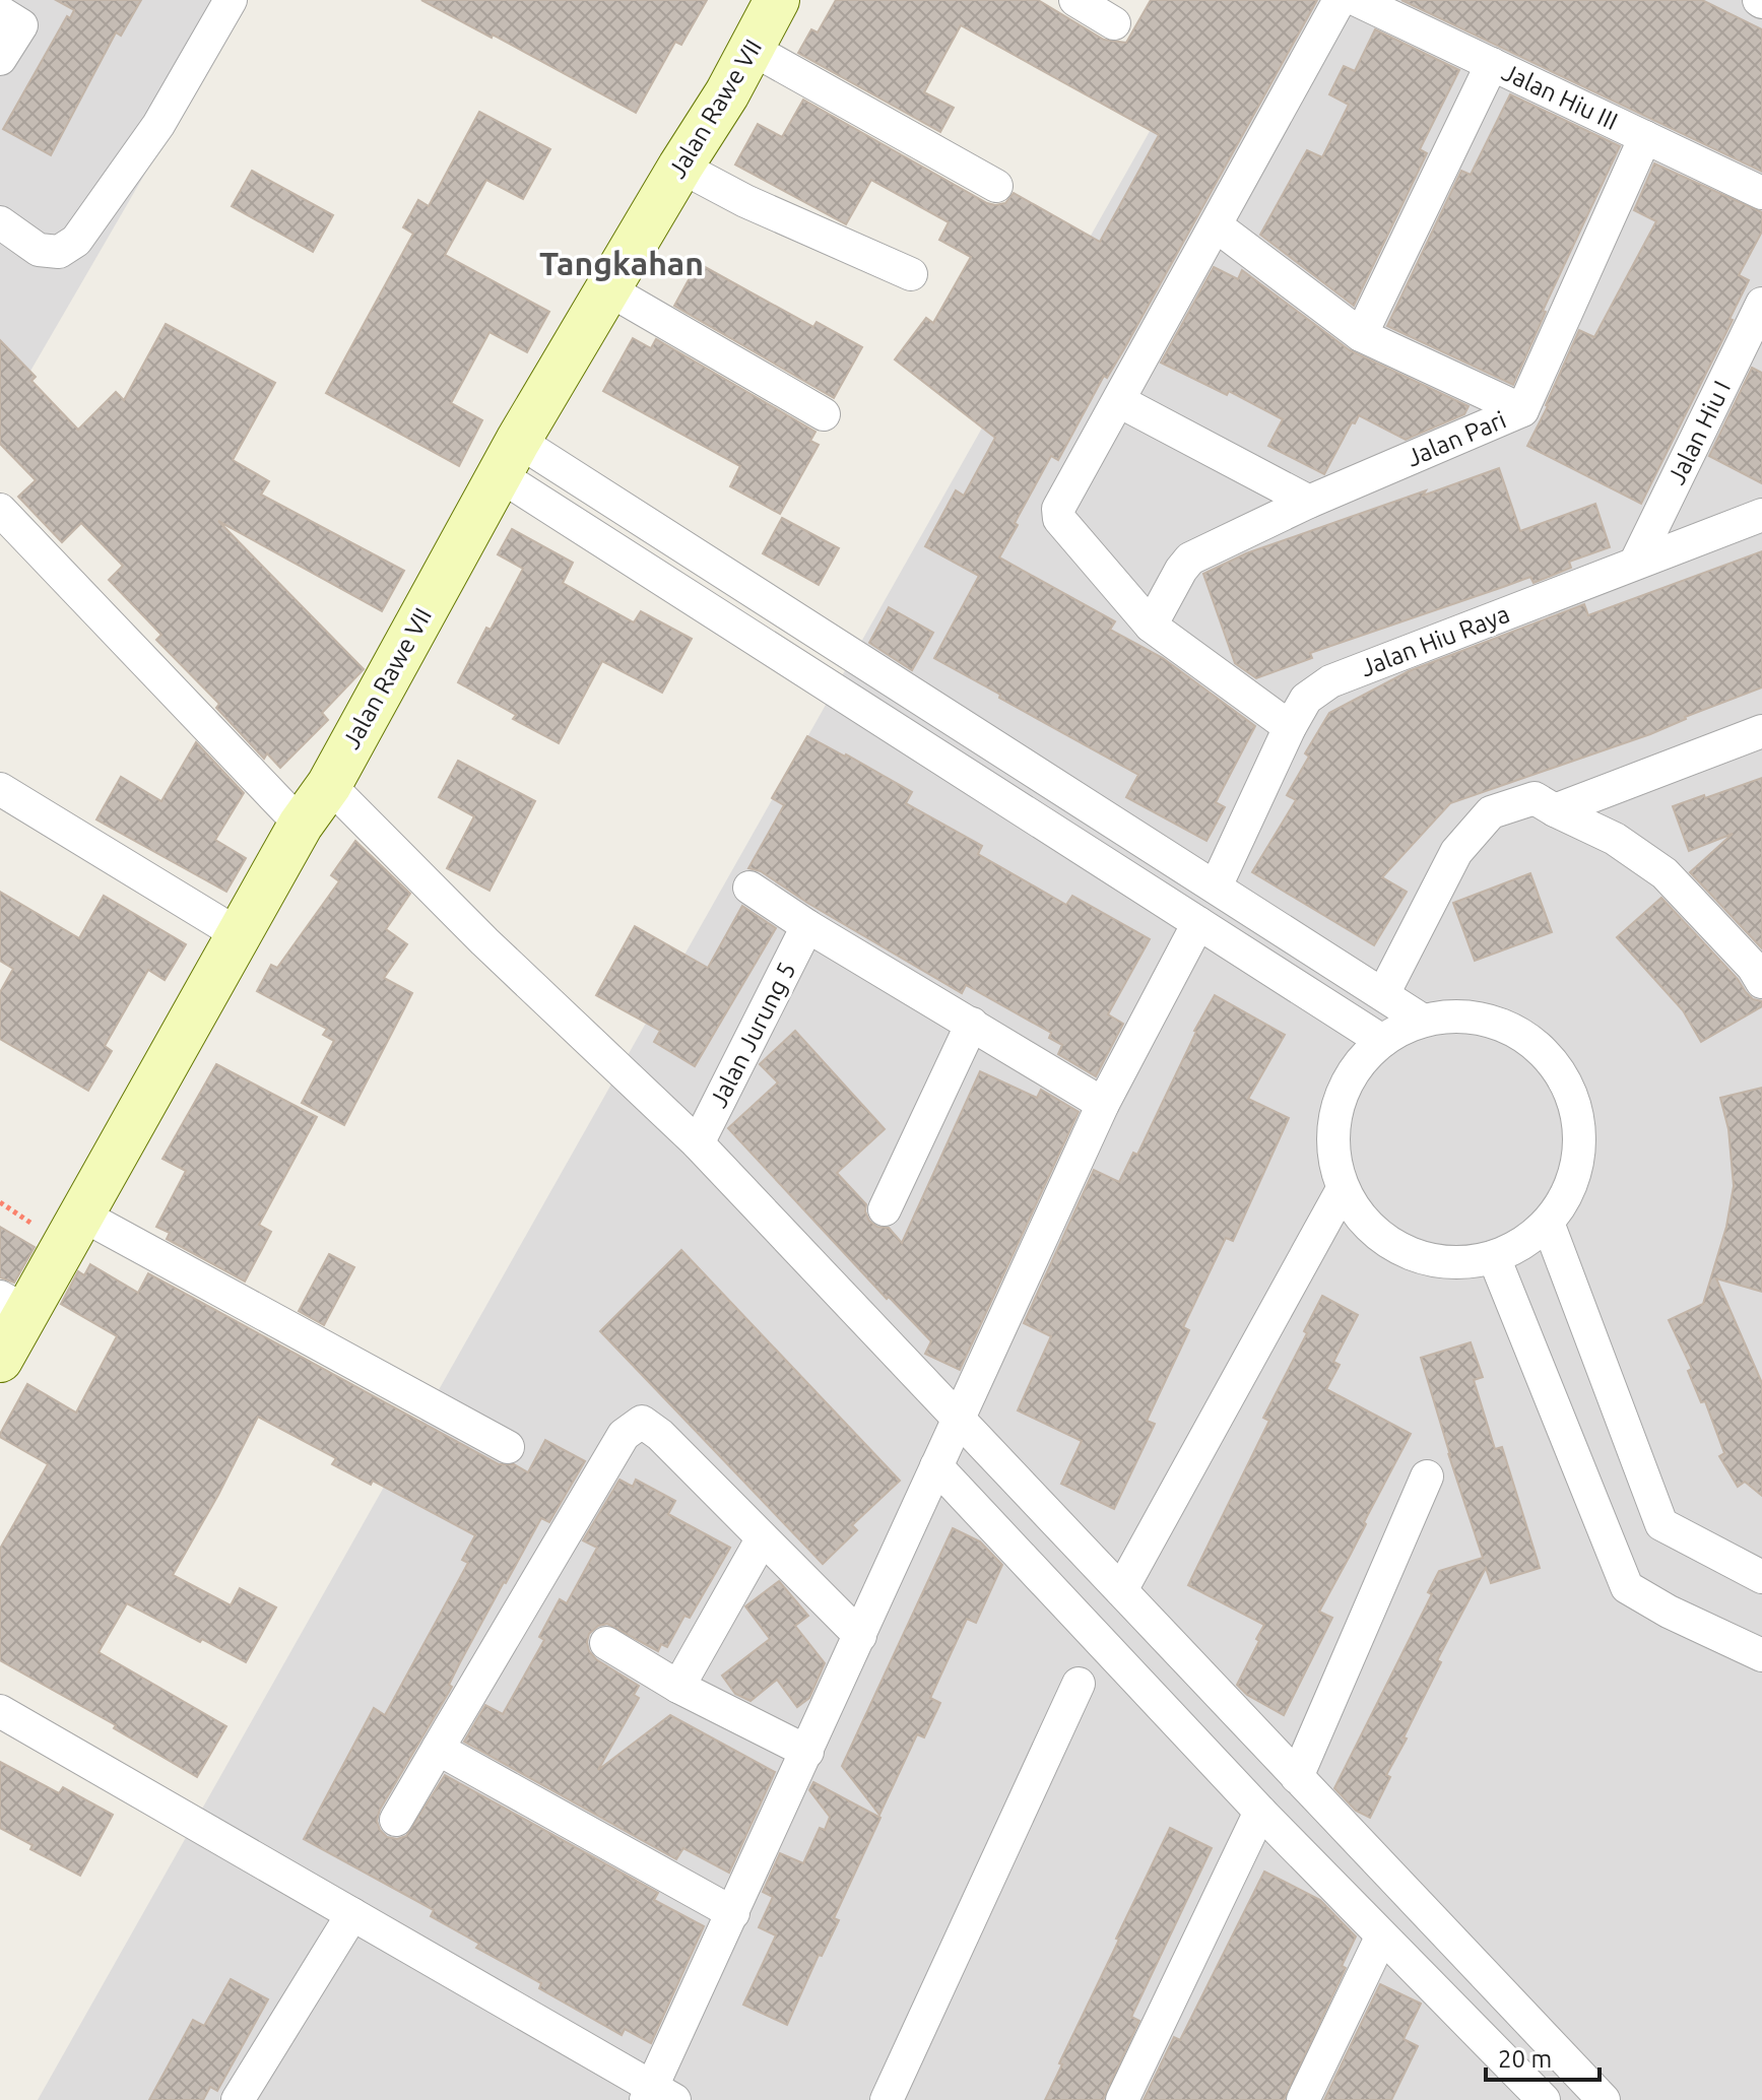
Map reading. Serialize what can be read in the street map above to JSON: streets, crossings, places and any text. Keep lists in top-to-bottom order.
{
  "streets": {
    "main road": ["Jalan Rawe VII"],
    "street": [
      "Jalan Hiu III",
      "Jalan Hiu I",
      "Jalan Pari",
      "Jalan Hiu Raya",
      "Jalan Jurung 5"
    ]
  },
  "crossings": [
    ["Jalan Hiu III", "Jalan Pari"],
    ["Jalan Hiu I", "Jalan Hiu Raya"]
  ],
  "districts": ["Tangkahan"],
  "scale_bar": "20 m"
}
